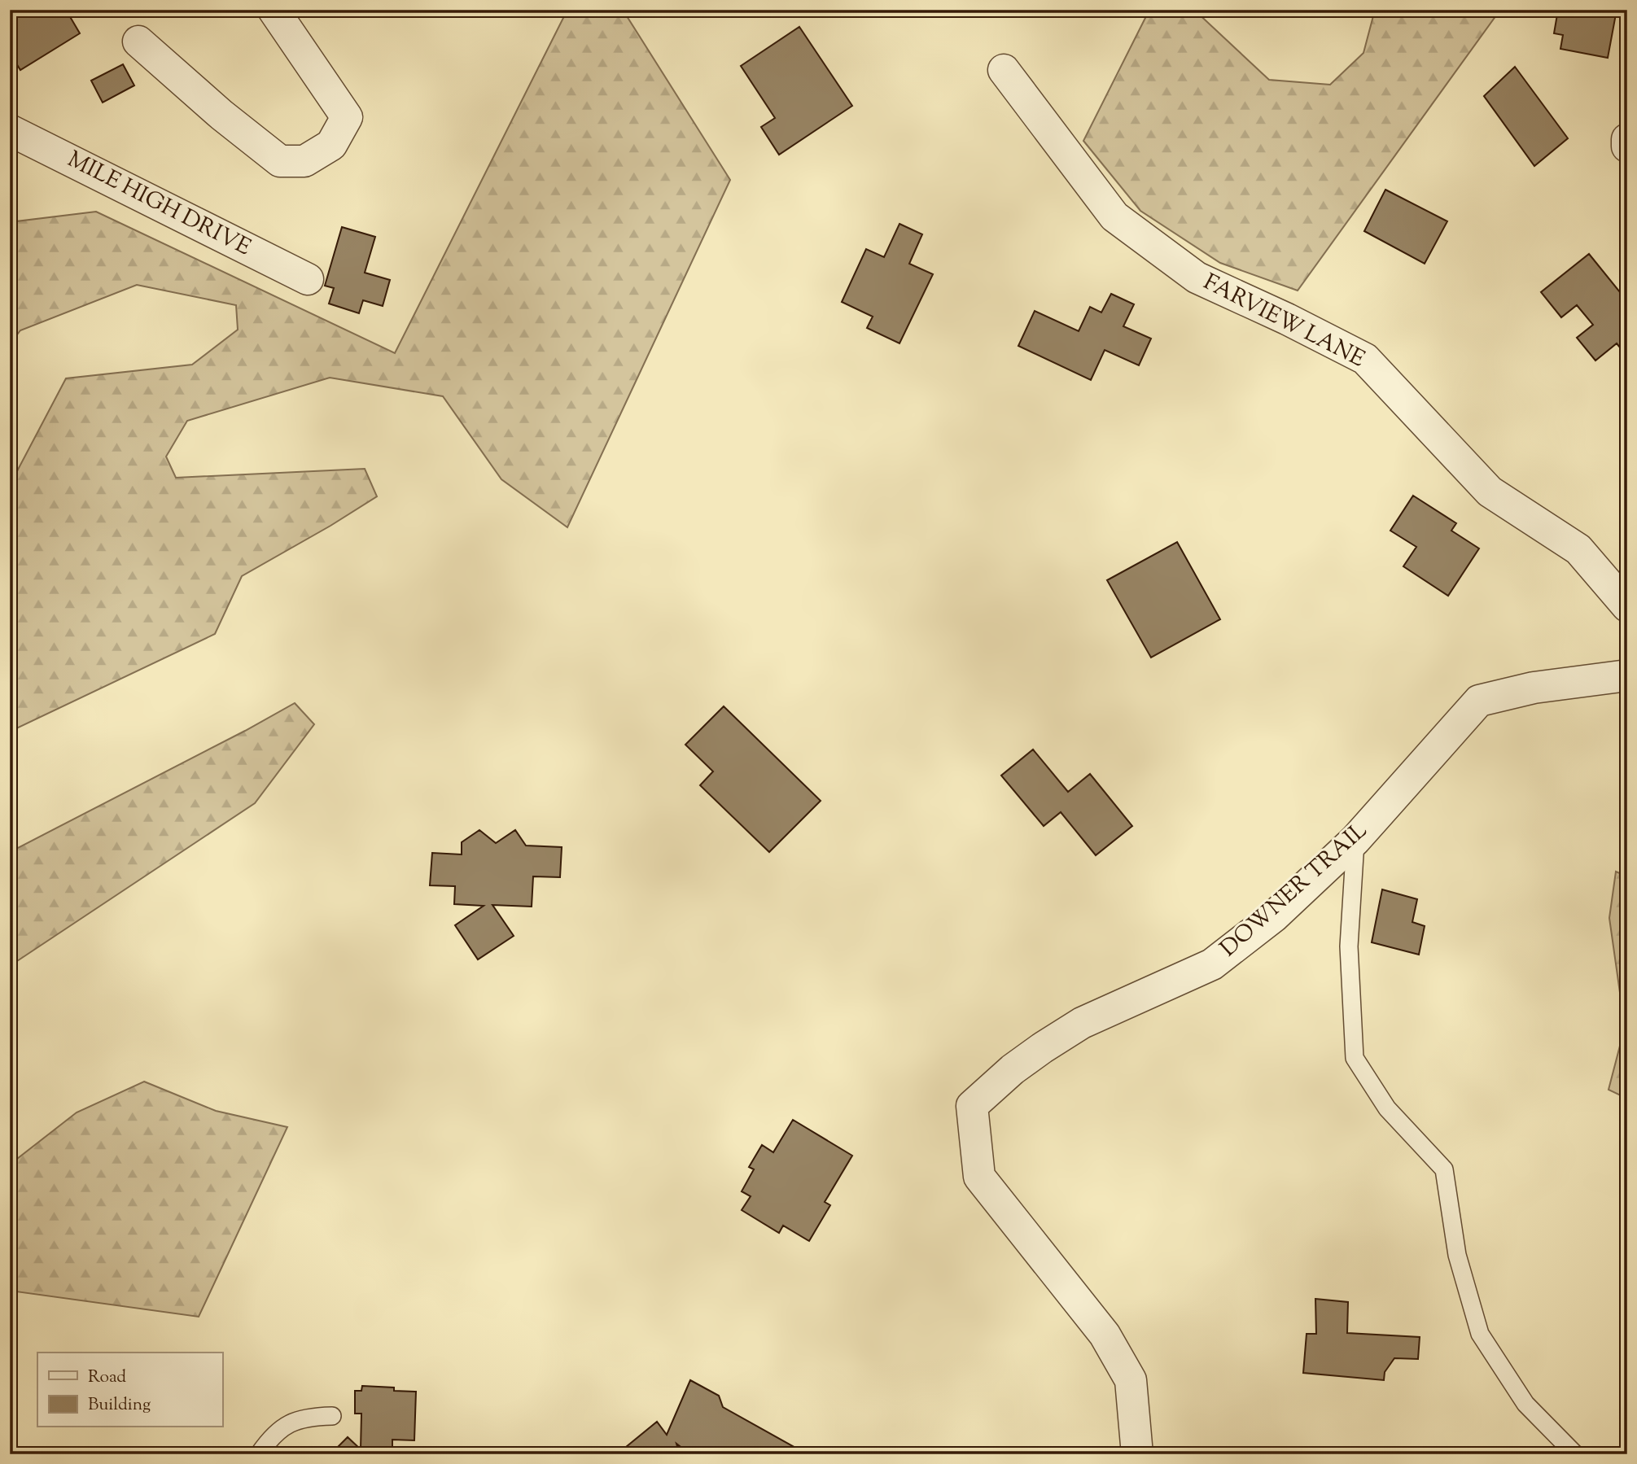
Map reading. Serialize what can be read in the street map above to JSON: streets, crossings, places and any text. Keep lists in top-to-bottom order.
{
  "streets": {
    "street": ["MILE HIGH DRIVE", "FARVIEW LANE", "DOWNER TRAIL"]
  },
  "legend": ["Road", "Building"]
}
